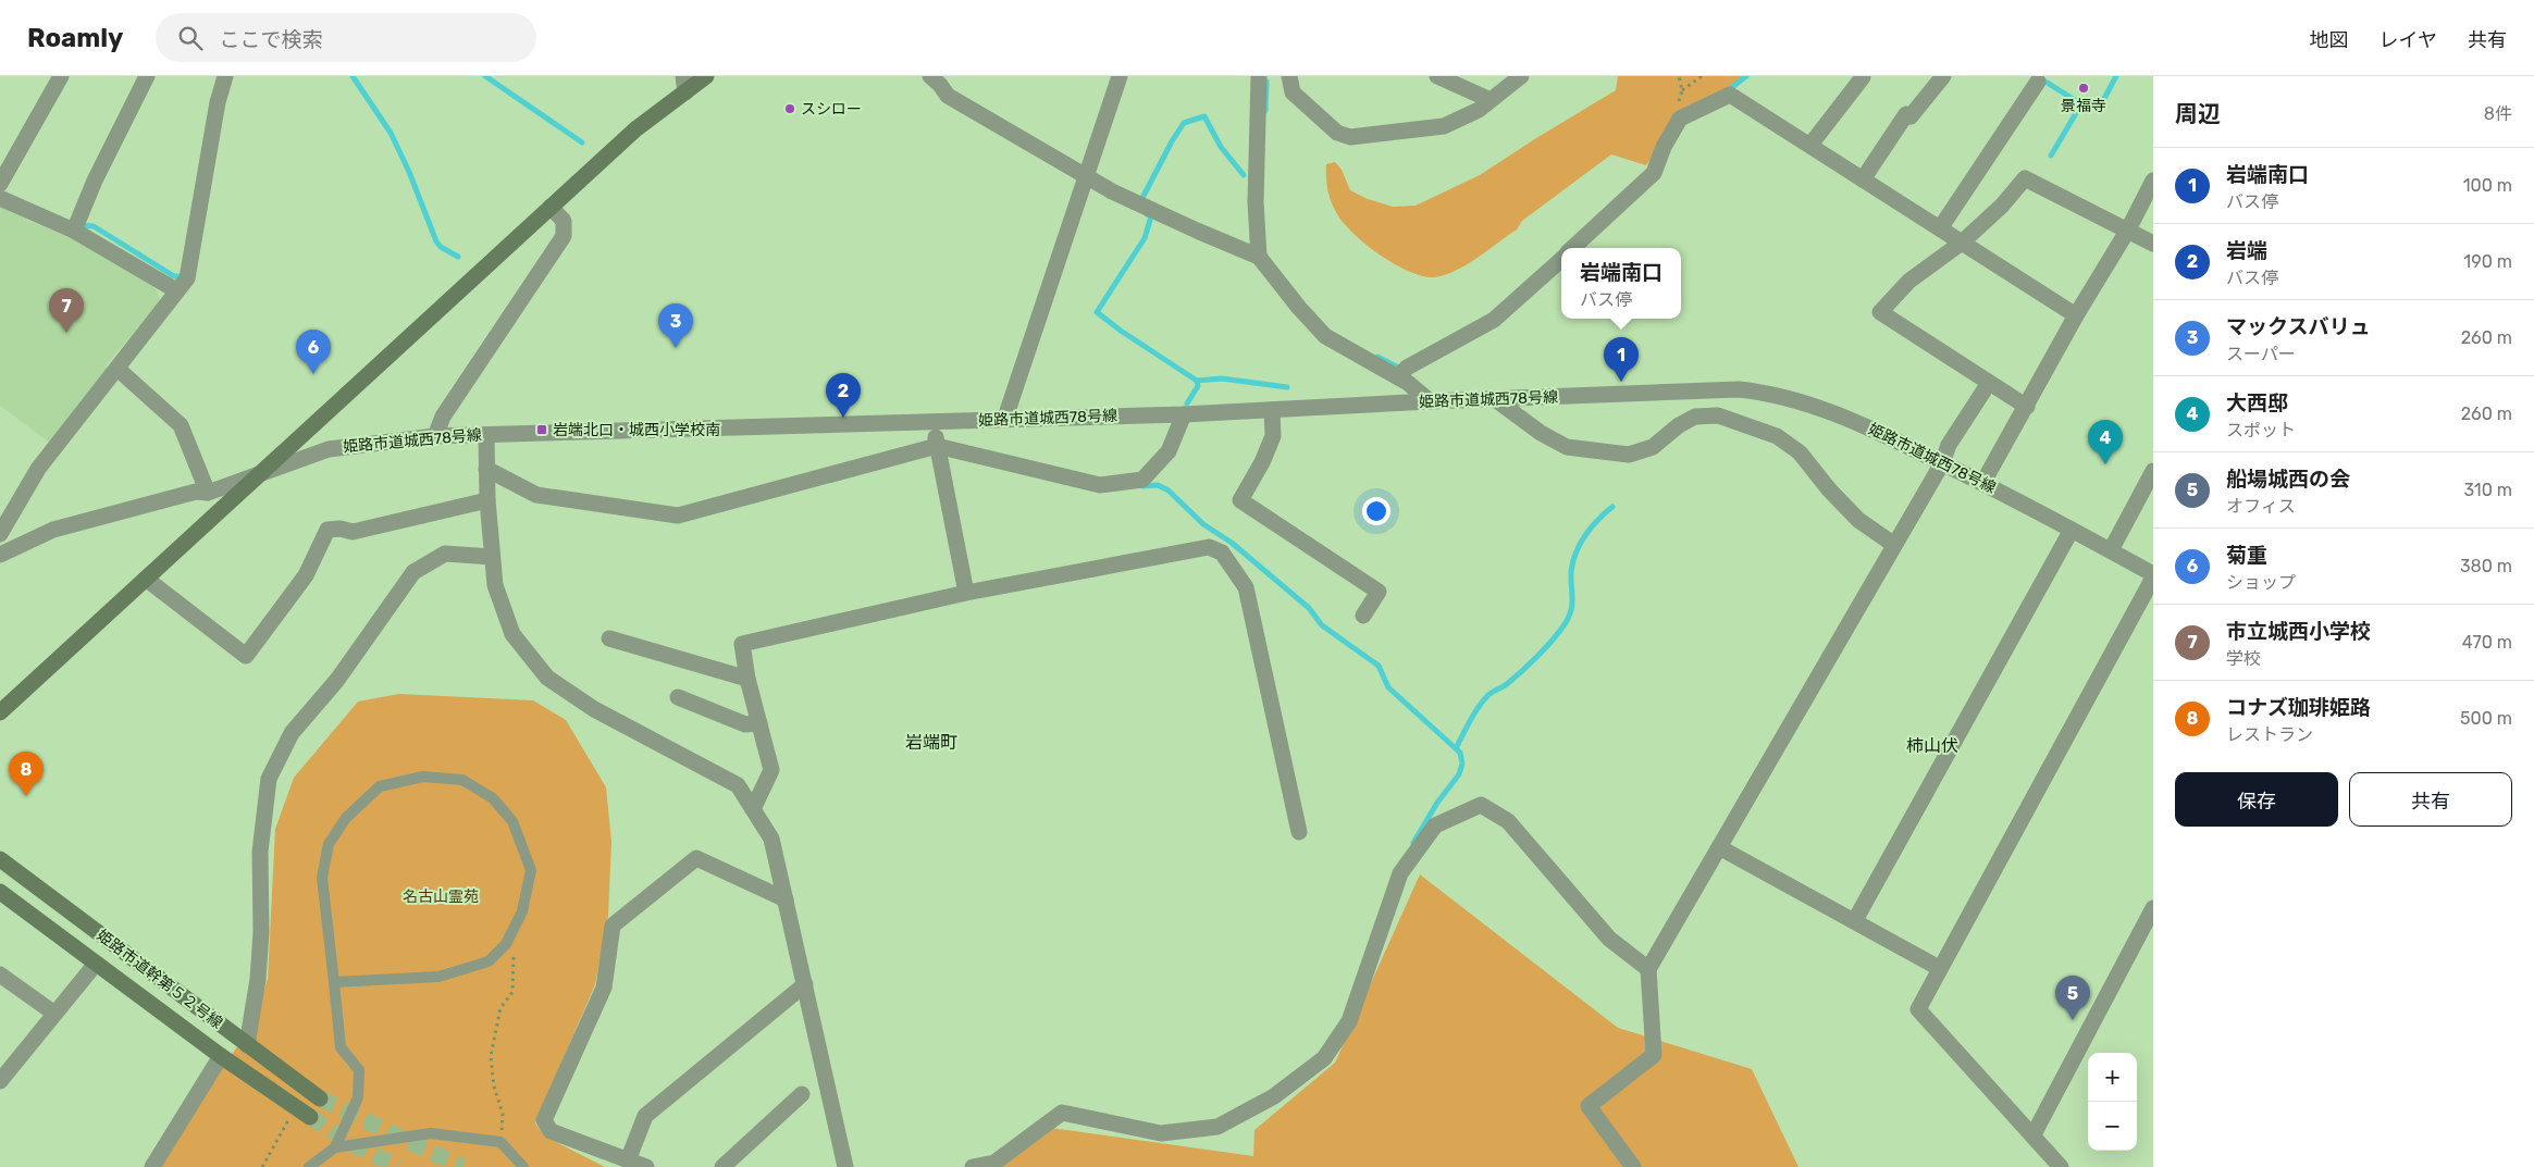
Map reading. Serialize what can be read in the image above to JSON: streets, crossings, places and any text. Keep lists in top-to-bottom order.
{
  "streets": {
    "street": ["姫路市道城西78号線", "姫路市道幹第５２号線"]
  },
  "districts": ["岩端町", "柿山伏"],
  "parks": ["名古山霊苑"],
  "places": {
    "other": ["景福寺", "スシロー"],
    "transit": ["岩端北口・城西小学校南"]
  },
  "page": {
    "header": "Roamly",
    "search": "ここで検索",
    "nav": ["地図", "レイヤ", "共有"],
    "heading": ["周辺", "8件"],
    "list": [
      {
        "mark": "1",
        "name": "岩端南口",
        "note": "バス停",
        "value": "100 m"
      },
      {
        "mark": "2",
        "name": "岩端",
        "note": "バス停",
        "value": "190 m"
      },
      {
        "mark": "3",
        "name": "マックスバリュ",
        "note": "スーパー",
        "value": "260 m"
      },
      {
        "mark": "4",
        "name": "大西邸",
        "note": "スポット",
        "value": "260 m"
      },
      {
        "mark": "5",
        "name": "船場城西の会",
        "note": "オフィス",
        "value": "310 m"
      },
      {
        "mark": "6",
        "name": "菊重",
        "note": "ショップ",
        "value": "380 m"
      },
      {
        "mark": "7",
        "name": "市立城西小学校",
        "note": "学校",
        "value": "470 m"
      },
      {
        "mark": "8",
        "name": "コナズ珈琲姫路",
        "note": "レストラン",
        "value": "500 m"
      }
    ],
    "popup": ["岩端南口", "バス停"],
    "pins": [
      "7",
      "3",
      "6",
      "1",
      "2",
      "4",
      "8",
      "5"
    ],
    "buttons": ["保存", "共有"],
    "map_buttons": ["+", "−"]
  }
}
